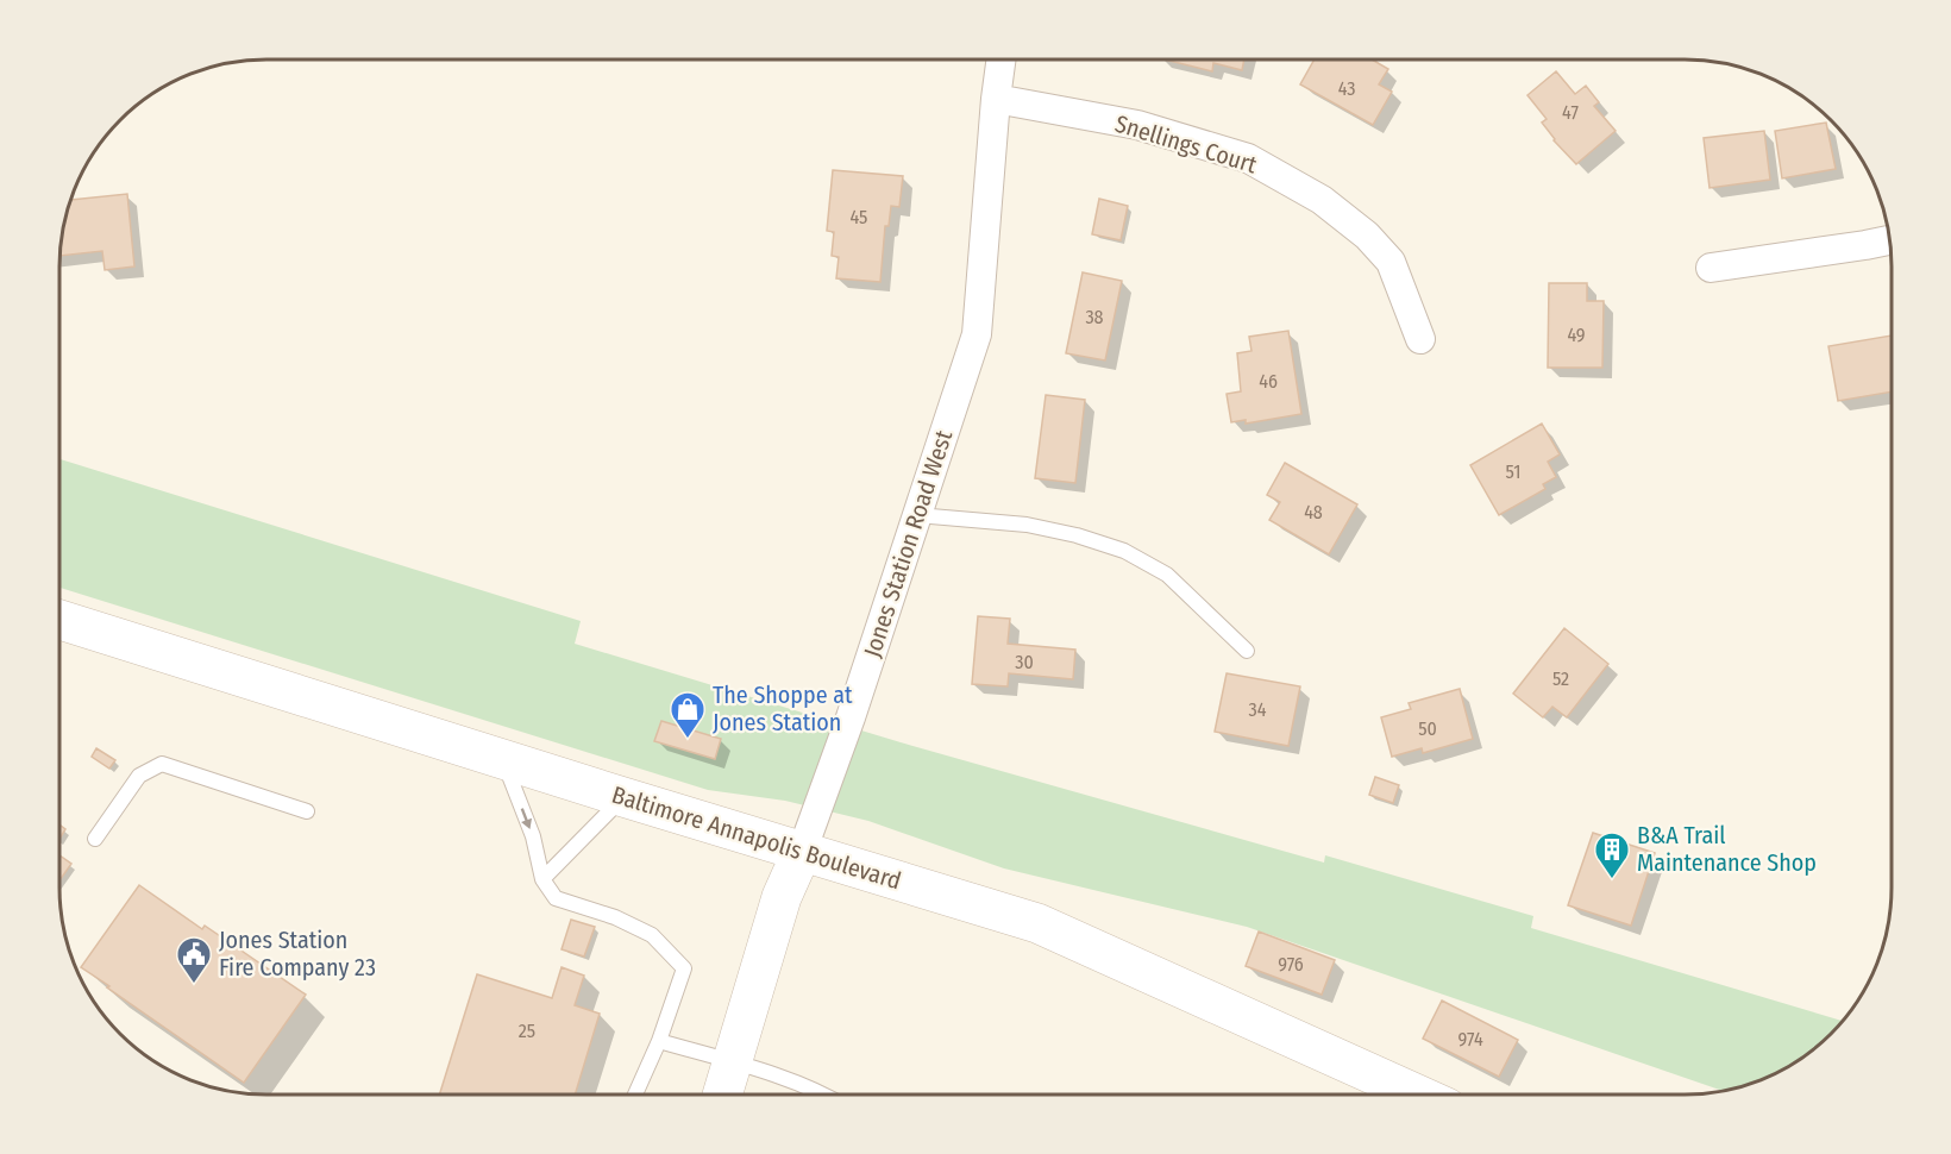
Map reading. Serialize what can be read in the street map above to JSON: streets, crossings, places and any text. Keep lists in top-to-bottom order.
{
  "streets": {
    "street": ["Snellings Court", "Jones Station Road West", "Baltimore Annapolis Boulevard"]
  },
  "crossings": [
    ["Snellings Court", "Jones Station Road West"],
    ["Jones Station Road West", "Baltimore Annapolis Boulevard"]
  ],
  "places": {
    "shop": ["The Shoppe at Jones Station"],
    "building": ["B&A Trail Maintenance Shop"],
    "public building": ["Jones Station Fire Company 23"]
  },
  "house_numbers": [
    "43",
    "47",
    "45",
    "38",
    "49",
    "46",
    "51",
    "48",
    "30",
    "52",
    "34",
    "50",
    "976",
    "25",
    "974"
  ]
}
